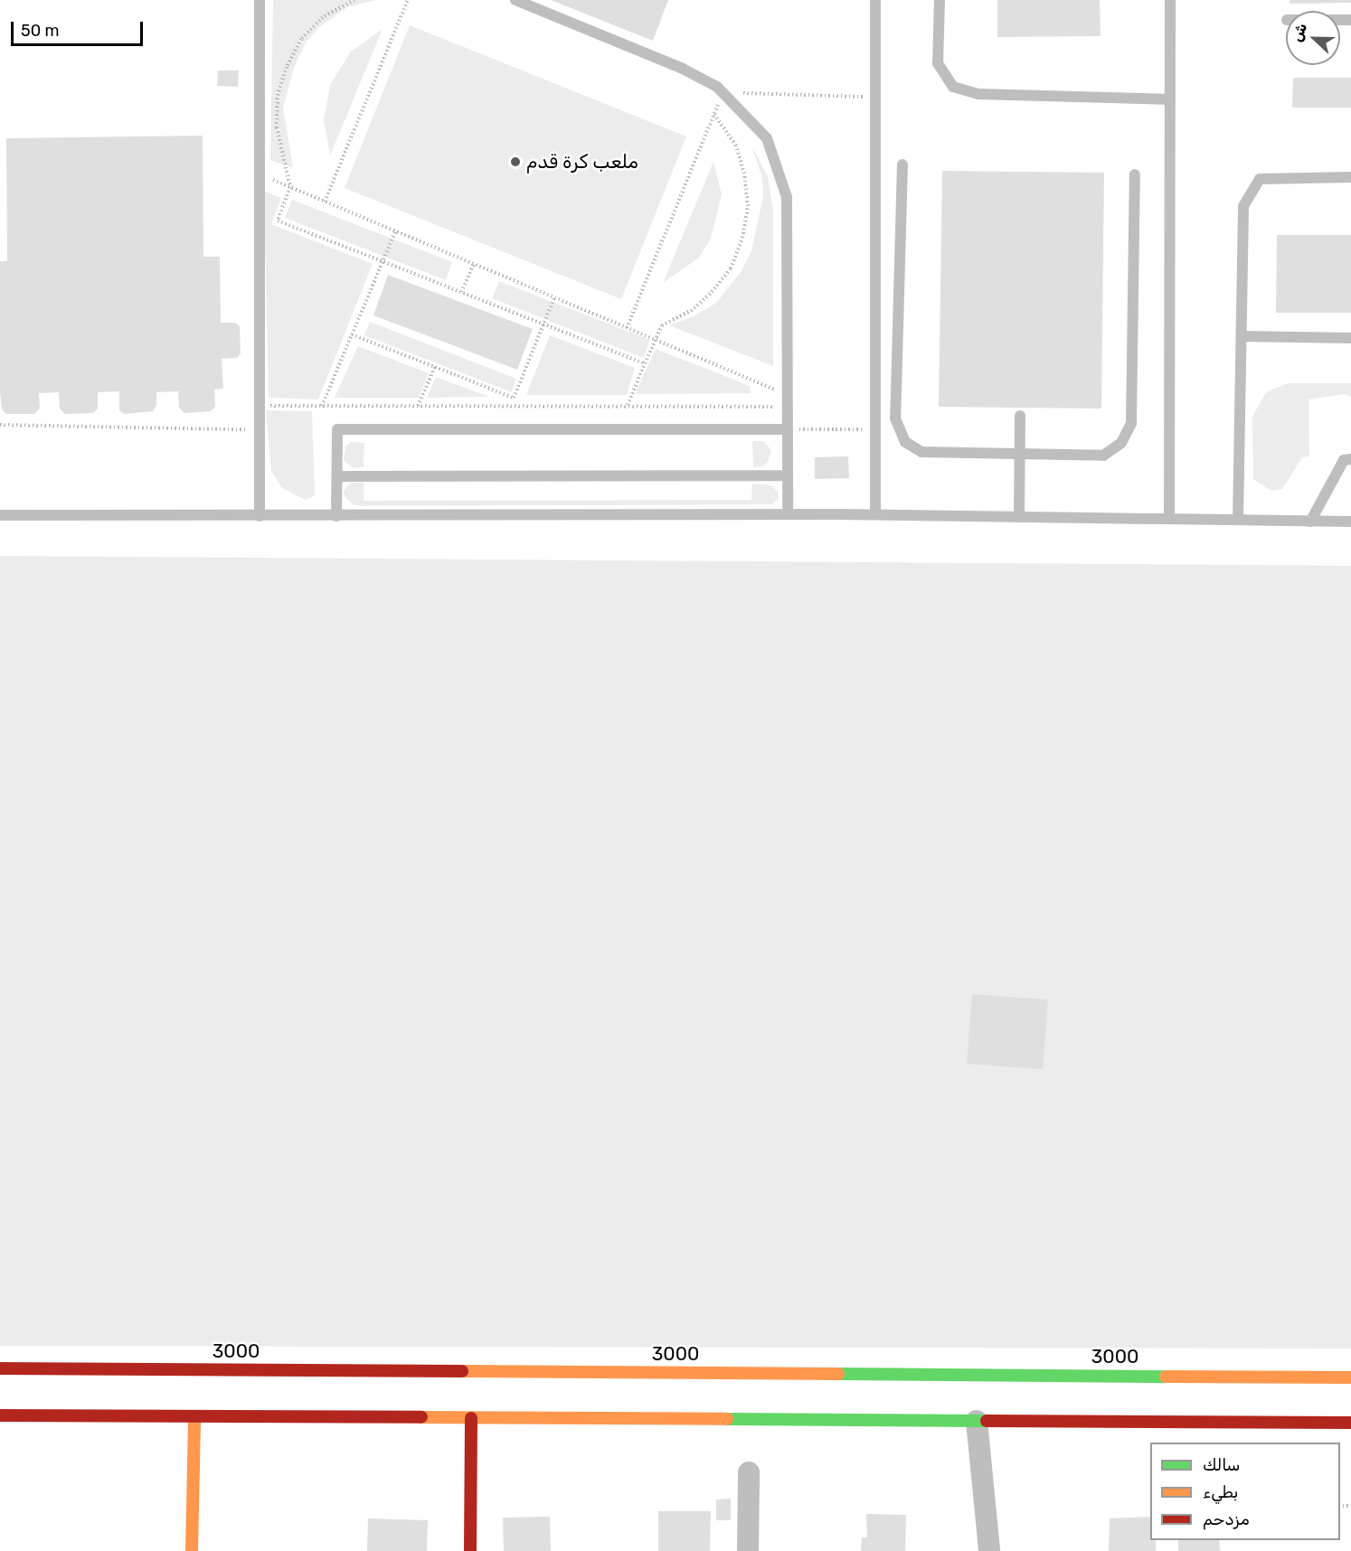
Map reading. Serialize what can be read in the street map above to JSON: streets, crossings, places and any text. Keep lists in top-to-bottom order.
{
  "streets": {
    "street": ["3000"]
  },
  "places": ["ملعب كرة قدم"],
  "legend": ["سالك", "بطيء", "مزدحم"],
  "scale_bar": "50 m",
  "north": "left"
}
